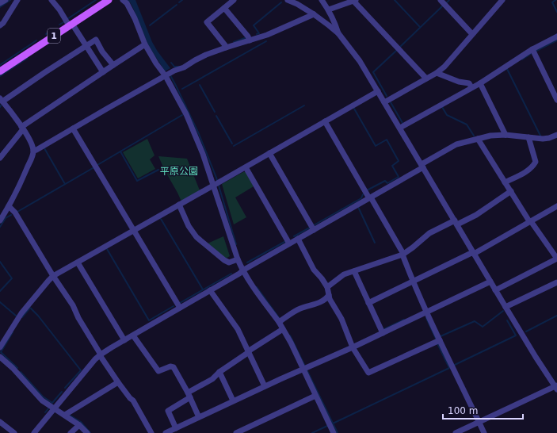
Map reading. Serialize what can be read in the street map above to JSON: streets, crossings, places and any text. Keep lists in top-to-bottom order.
{
  "streets": {
    "main road": ["1"]
  },
  "parks": ["平原公園"],
  "scale_bar": "100 m"
}
